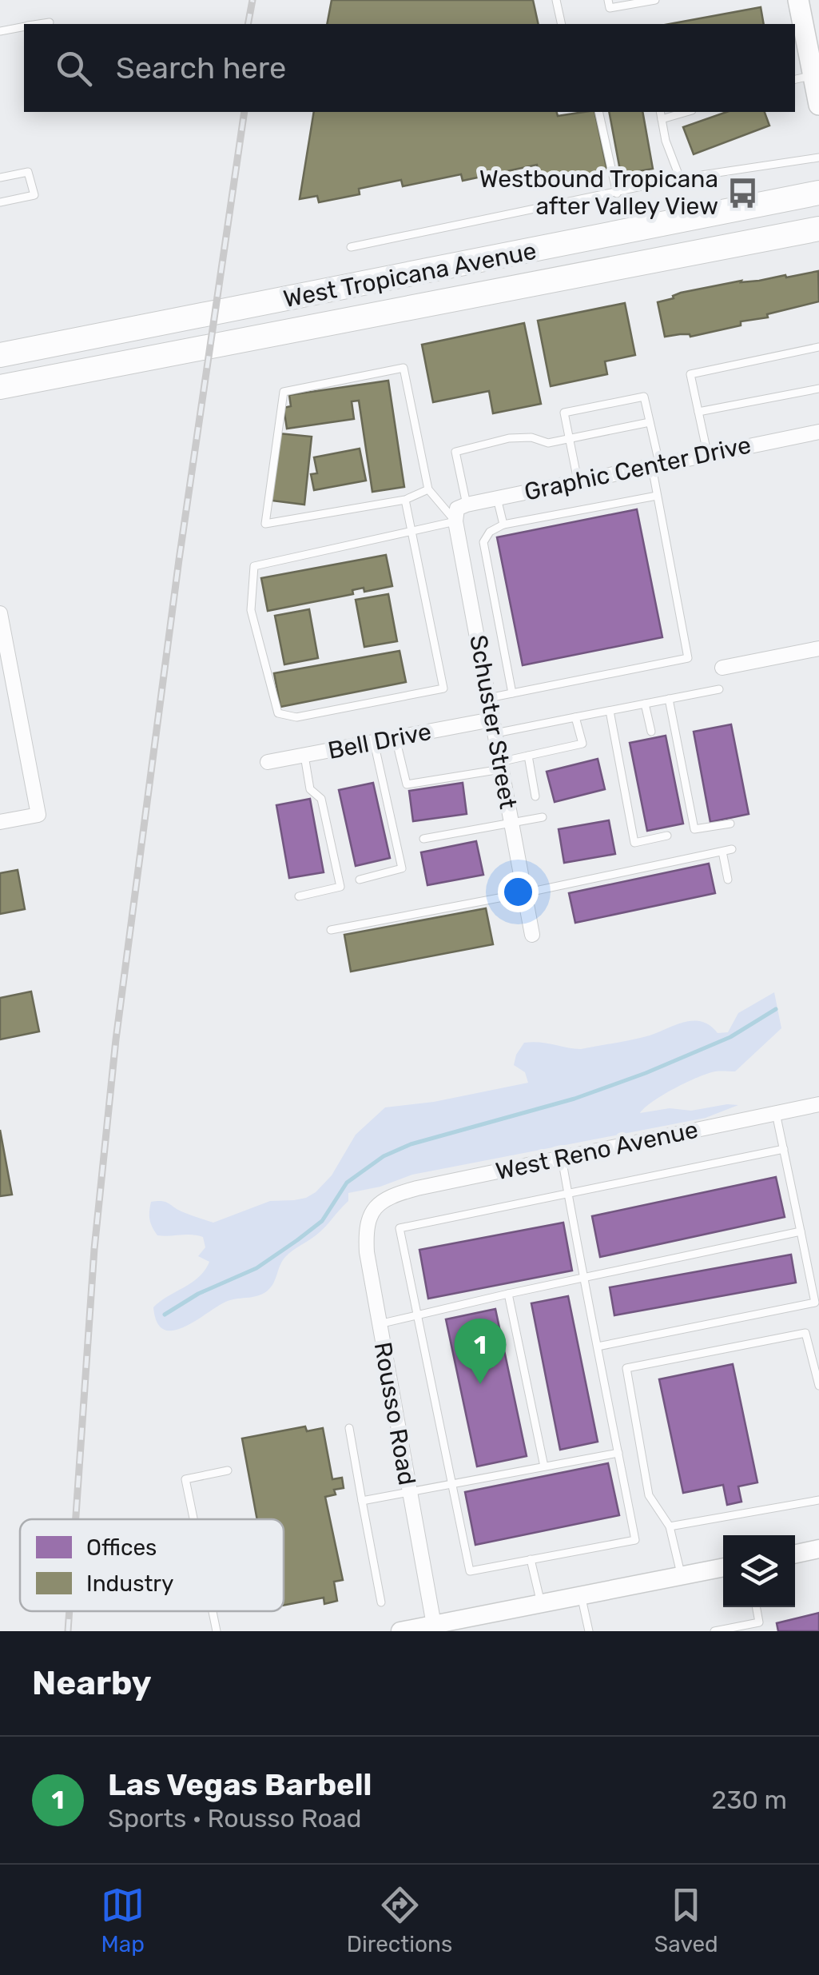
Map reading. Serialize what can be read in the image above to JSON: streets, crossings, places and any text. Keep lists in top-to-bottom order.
{
  "streets": {
    "main road": ["West Tropicana Avenue"],
    "street": [
      "Graphic Center Drive",
      "Schuster Street",
      "Bell Drive",
      "West Reno Avenue",
      "Rousso Road"
    ]
  },
  "crossings": [
    ["Graphic Center Drive", "Schuster Street"],
    ["Schuster Street", "Bell Drive"],
    ["West Reno Avenue", "Rousso Road"]
  ],
  "places": {
    "bus stop": ["Westbound Tropicana after Valley View"]
  },
  "legend": ["Offices", "Industry"],
  "page": {
    "search": "Search here",
    "pins": "1",
    "heading": "Nearby",
    "list": [
      {
        "mark": "1",
        "name": "Las Vegas Barbell",
        "note": "Sports · Rousso Road",
        "value": "230 m"
      }
    ],
    "nav": ["Map", "Directions", "Saved"]
  }
}
